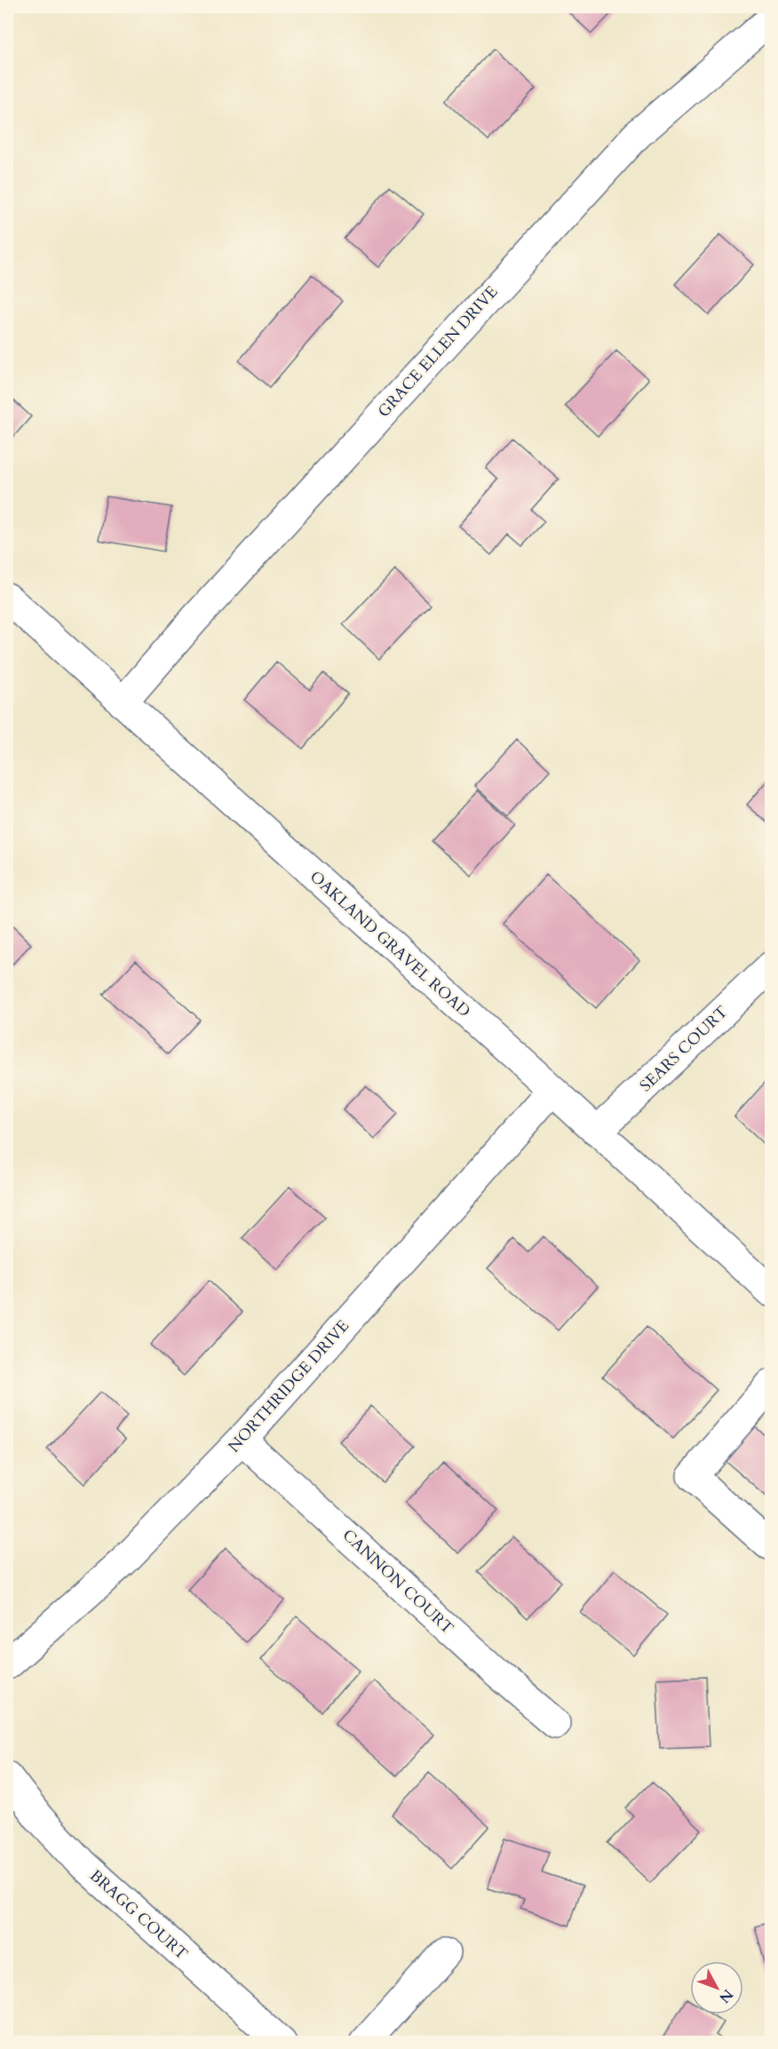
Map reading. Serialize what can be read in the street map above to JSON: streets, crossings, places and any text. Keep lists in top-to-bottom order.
{
  "streets": {
    "street": [
      "GRACE ELLEN DRIVE",
      "OAKLAND GRAVEL ROAD",
      "SEARS COURT",
      "NORTHRIDGE DRIVE",
      "CANNON COURT",
      "BRAGG COURT"
    ]
  },
  "crossings": [
    ["GRACE ELLEN DRIVE", "OAKLAND GRAVEL ROAD"],
    ["OAKLAND GRAVEL ROAD", "SEARS COURT"],
    ["OAKLAND GRAVEL ROAD", "NORTHRIDGE DRIVE"],
    ["NORTHRIDGE DRIVE", "CANNON COURT"]
  ],
  "north": "bottom right"
}
